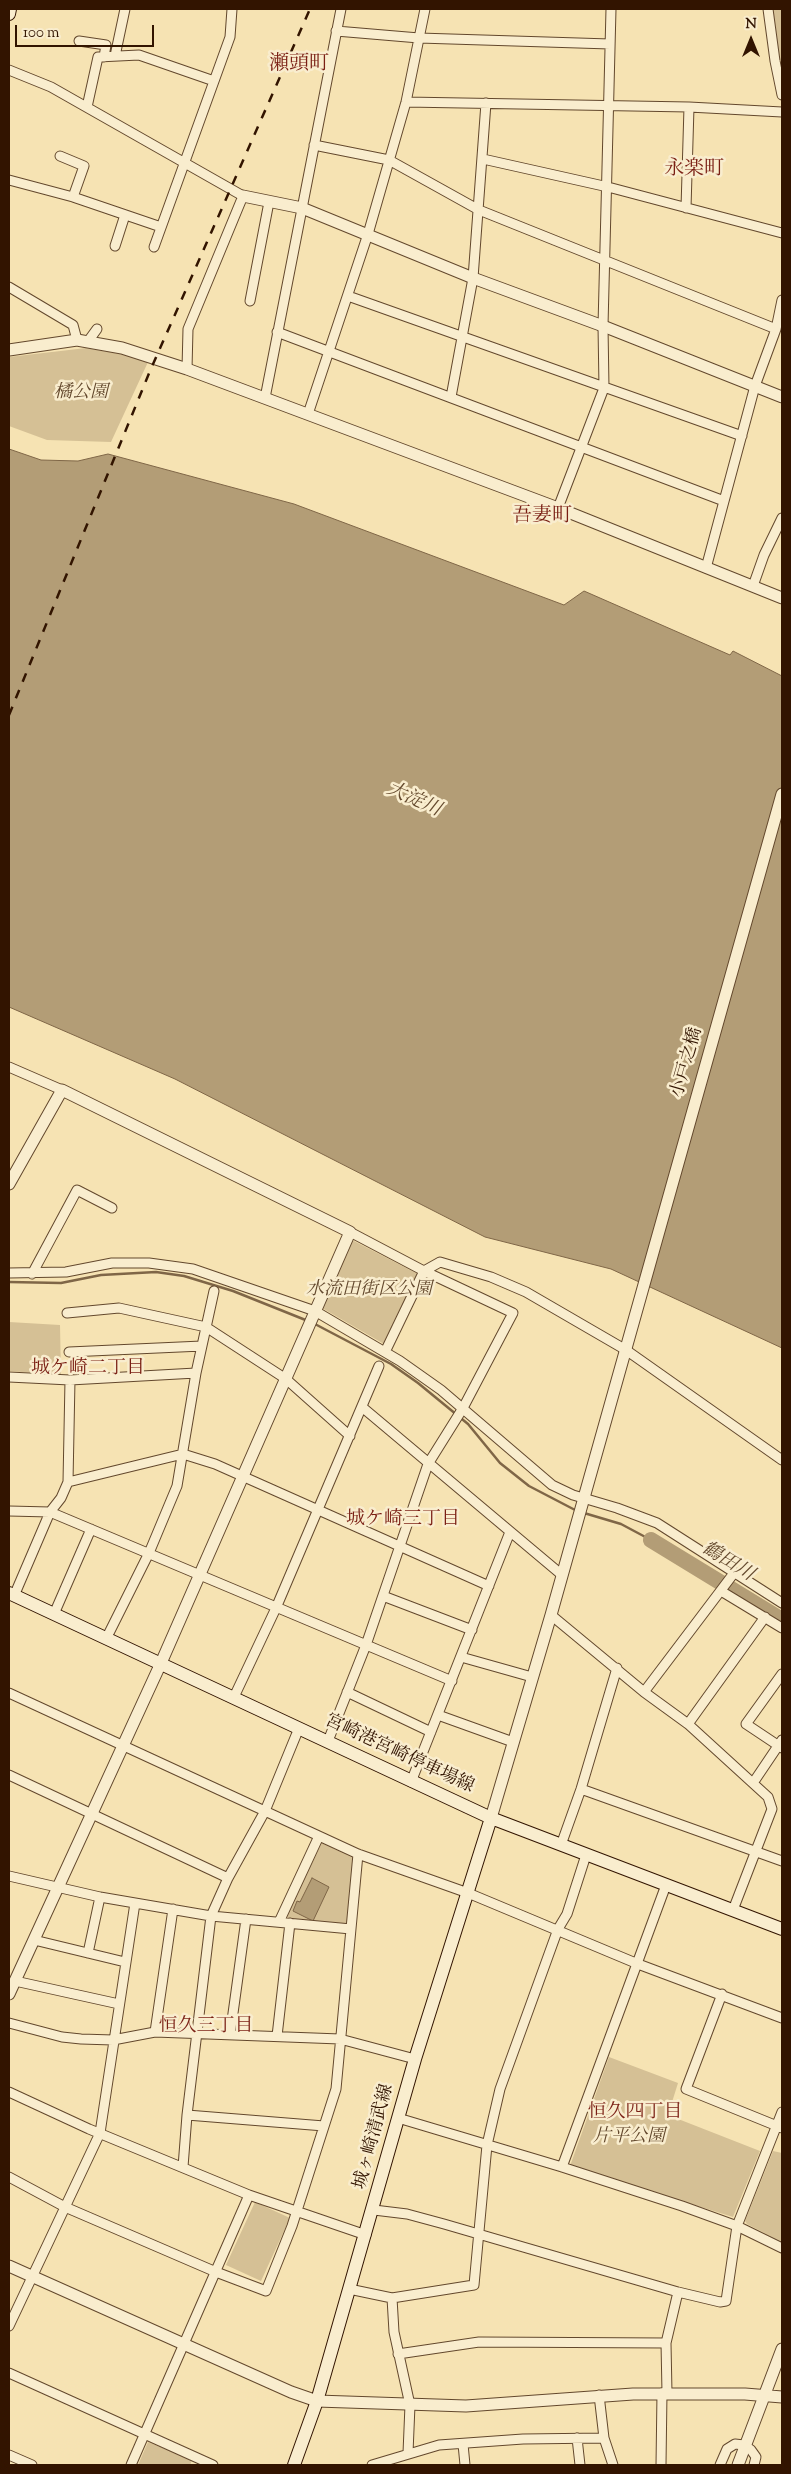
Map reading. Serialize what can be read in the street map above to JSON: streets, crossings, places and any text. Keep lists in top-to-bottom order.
{
  "streets": {
    "main road": ["宮崎港宮崎停車場線", "城ヶ崎清武線"],
    "street": ["小戸之橋"]
  },
  "crossings": [
    ["小戸之橋", "宮崎港宮崎停車場線"],
    ["小戸之橋", "城ヶ崎清武線"],
    ["宮崎港宮崎停車場線", "城ヶ崎清武線"]
  ],
  "districts": [
    "瀬頭町",
    "永楽町",
    "吾妻町",
    "城ケ崎二丁目",
    "城ケ崎三丁目",
    "恒久三丁目",
    "恒久四丁目"
  ],
  "water": ["大淀川", "鶴田川"],
  "parks": ["橘公園", "水流田街区公園", "片平公園"],
  "scale_bar": "100 m",
  "north": "top"
}
